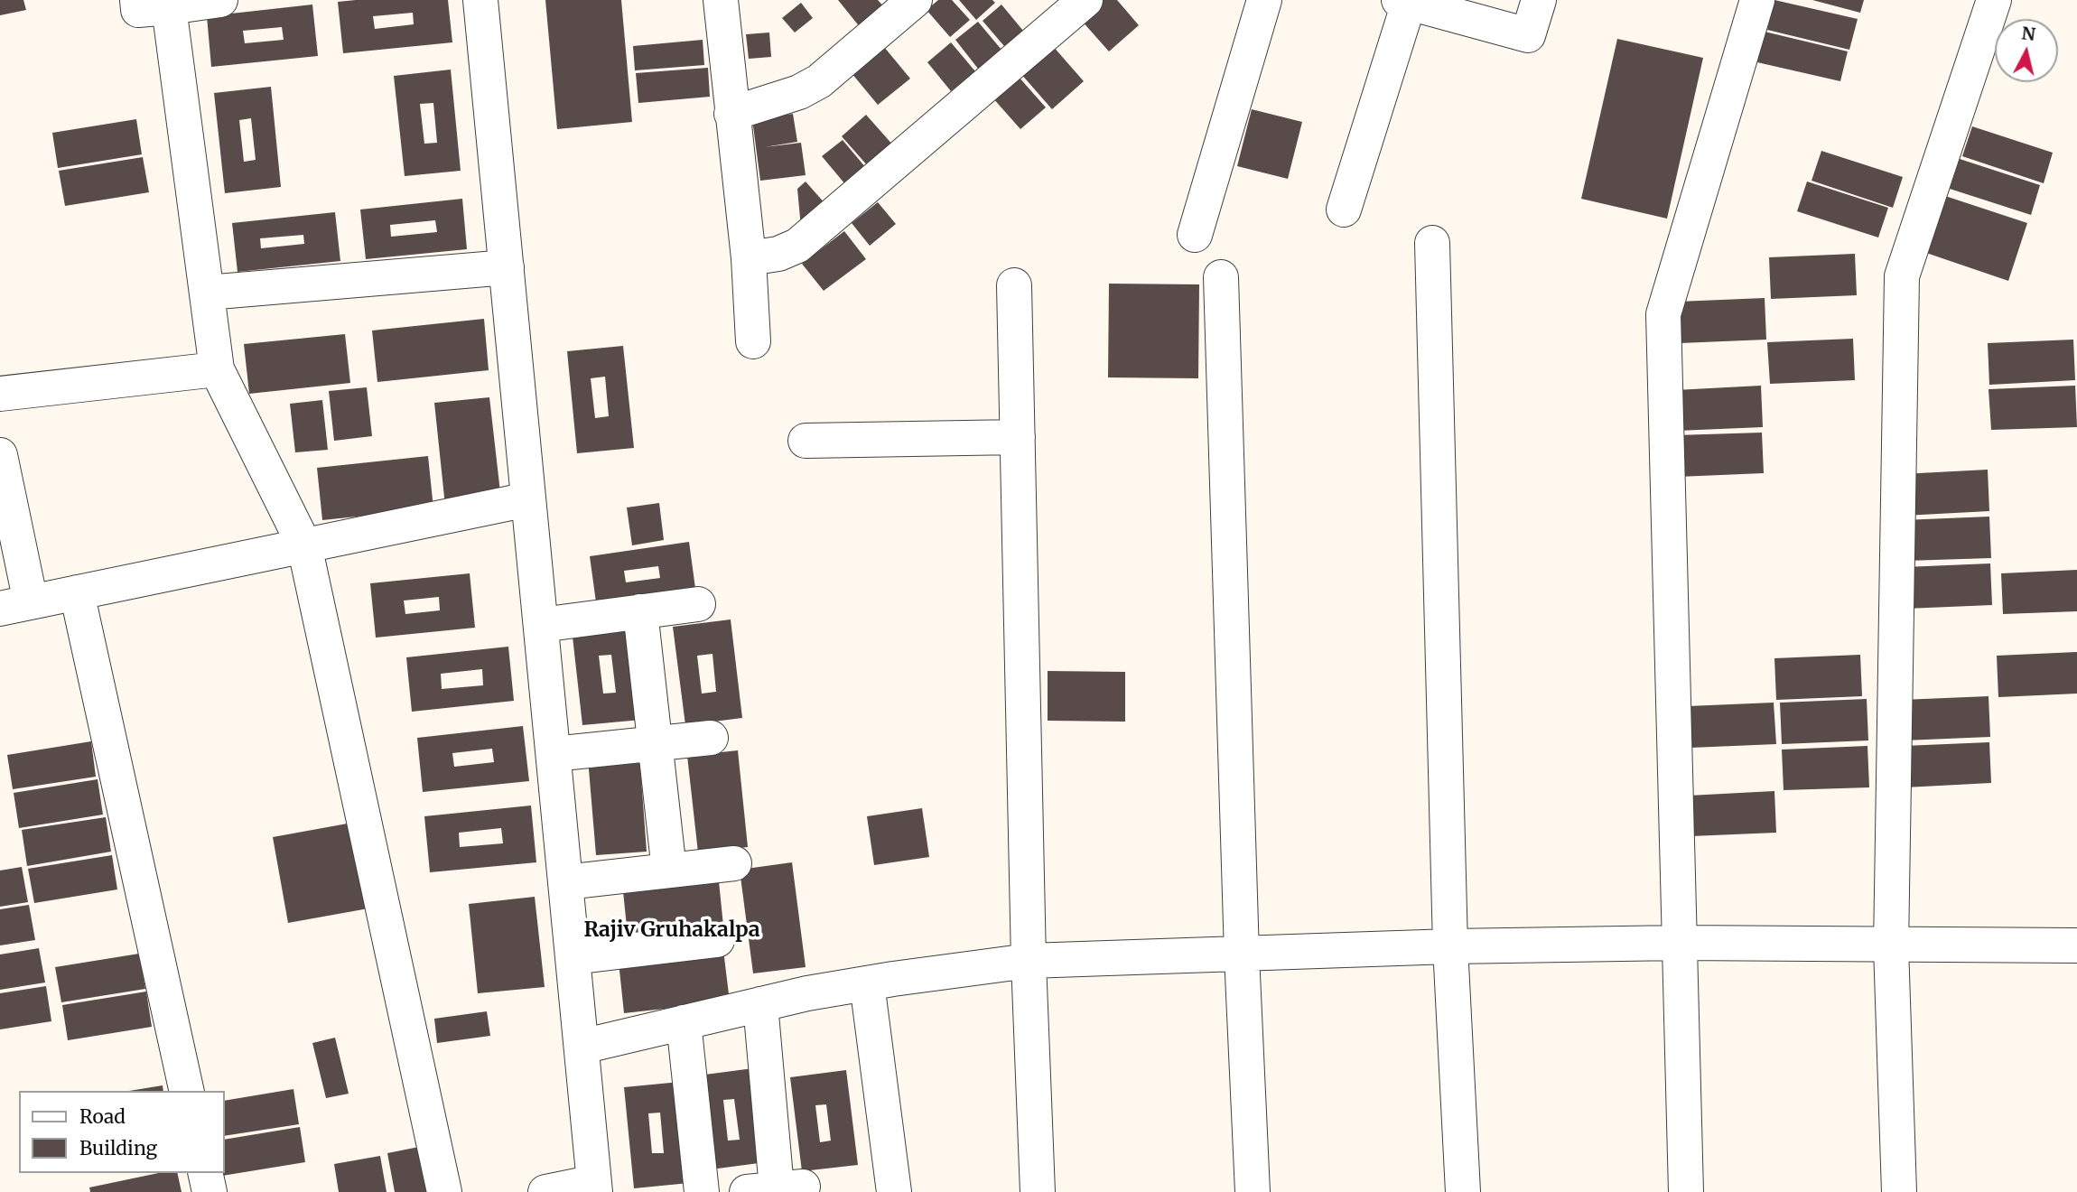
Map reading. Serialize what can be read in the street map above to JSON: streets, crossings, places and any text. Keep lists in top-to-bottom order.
{
  "districts": ["Rajiv Gruhakalpa"],
  "legend": ["Road", "Building"],
  "north": "top"
}
